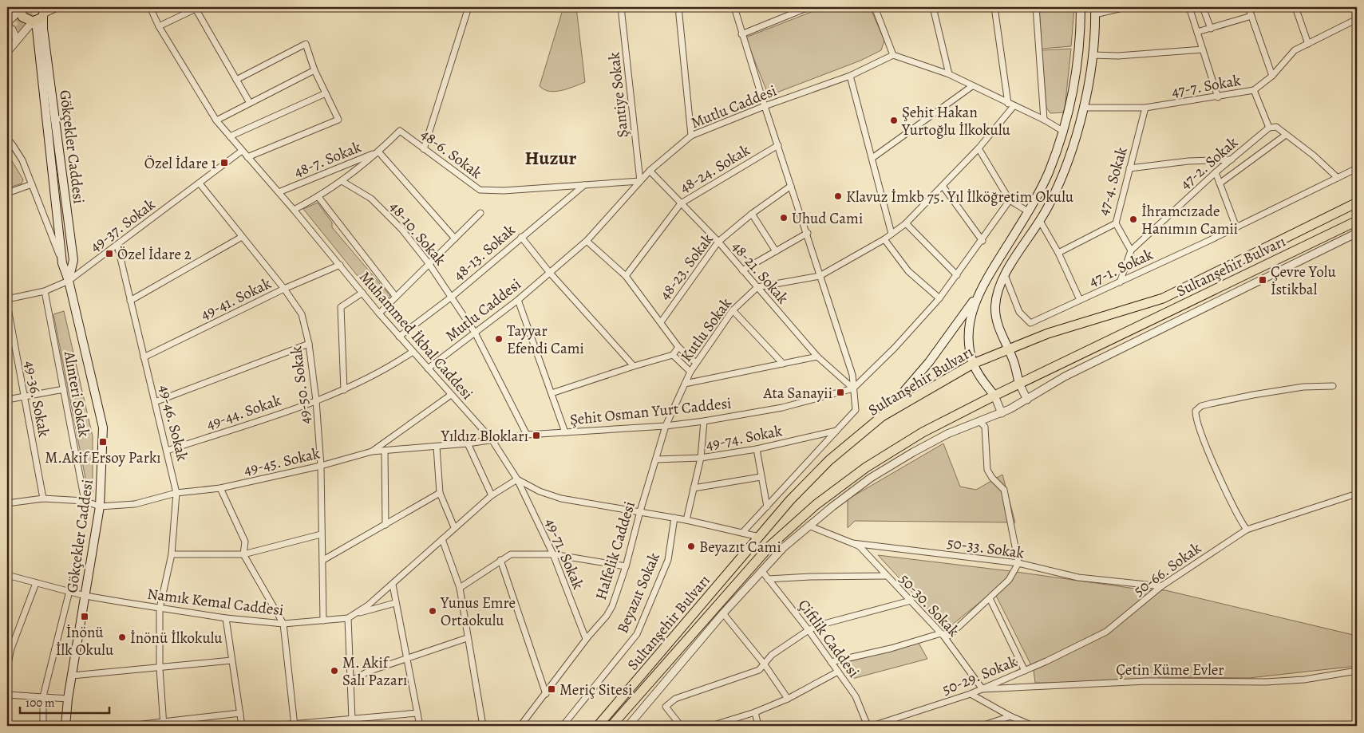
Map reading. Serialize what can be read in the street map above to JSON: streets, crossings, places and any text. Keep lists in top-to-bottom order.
{
  "streets": {
    "main road": ["Gökçekler Caddesi", "Sultanşehir Bulvarı"],
    "street": [
      "47-7. Sokak",
      "Şantiye Sokak",
      "Mutlu Caddesi",
      "48-6. Sokak",
      "48-7. Sokak",
      "47-2. Sokak",
      "48-24. Sokak",
      "47-4. Sokak",
      "49-37. Sokak",
      "48-10. Sokak",
      "48-13. Sokak",
      "48-23. Sokak",
      "47-1. Sokak",
      "48-21. Sokak",
      "49-41. Sokak",
      "Kutlu Sokak",
      "Muhammed İkbal Caddesi",
      "49-50. Sokak",
      "Alınteri Sokak",
      "49-36. Sokak",
      "Şehit Osman Yurt Caddesi",
      "49-44. Sokak",
      "49-46. Sokak",
      "49-74. Sokak",
      "49-45. Sokak",
      "50-33. Sokak",
      "Halfelik Caddesi",
      "49-71. Sokak",
      "50-66. Sokak",
      "Beyazıt Sokak",
      "Namık Kemal Caddesi",
      "50-30. Sokak",
      "Çiftlik Caddesi",
      "Çetin Küme Evler",
      "50-29. Sokak"
    ]
  },
  "crossings": [
    ["47-7. Sokak", "47-4. Sokak"],
    ["Şantiye Sokak", "Mutlu Caddesi"],
    ["Şantiye Sokak", "48-6. Sokak"],
    ["Mutlu Caddesi", "48-6. Sokak"],
    ["Mutlu Caddesi", "48-10. Sokak"],
    ["Mutlu Caddesi", "48-21. Sokak"],
    ["Mutlu Caddesi", "Muhammed İkbal Caddesi"],
    ["Gökçekler Caddesi", "49-37. Sokak"],
    ["Gökçekler Caddesi", "49-45. Sokak"],
    ["Gökçekler Caddesi", "Namık Kemal Caddesi"],
    ["48-6. Sokak", "48-7. Sokak"],
    ["48-6. Sokak", "48-13. Sokak"],
    ["48-7. Sokak", "48-10. Sokak"],
    ["48-7. Sokak", "Muhammed İkbal Caddesi"],
    ["48-24. Sokak", "48-21. Sokak"],
    ["49-37. Sokak", "Muhammed İkbal Caddesi"],
    ["49-37. Sokak", "49-50. Sokak"],
    ["49-37. Sokak", "Alınteri Sokak"],
    ["49-37. Sokak", "49-46. Sokak"],
    ["48-10. Sokak", "48-13. Sokak"],
    ["48-10. Sokak", "Şehit Osman Yurt Caddesi"],
    ["48-13. Sokak", "Muhammed İkbal Caddesi"],
    ["Sultanşehir Bulvarı", "50-33. Sokak"],
    ["Sultanşehir Bulvarı", "Çiftlik Caddesi"],
    ["48-23. Sokak", "48-21. Sokak"],
    ["48-21. Sokak", "Kutlu Sokak"],
    ["48-21. Sokak", "Şehit Osman Yurt Caddesi"],
    ["49-41. Sokak", "Muhammed İkbal Caddesi"],
    ["49-41. Sokak", "49-50. Sokak"],
    ["49-41. Sokak", "49-46. Sokak"],
    ["Kutlu Sokak", "Şehit Osman Yurt Caddesi"],
    ["Kutlu Sokak", "Halfelik Caddesi"],
    ["Muhammed İkbal Caddesi", "Şehit Osman Yurt Caddesi"],
    ["Muhammed İkbal Caddesi", "49-44. Sokak"],
    ["Muhammed İkbal Caddesi", "49-45. Sokak"],
    ["Muhammed İkbal Caddesi", "49-71. Sokak"],
    ["Muhammed İkbal Caddesi", "Namık Kemal Caddesi"],
    ["49-50. Sokak", "49-44. Sokak"],
    ["49-50. Sokak", "49-45. Sokak"],
    ["49-50. Sokak", "Namık Kemal Caddesi"],
    ["Şehit Osman Yurt Caddesi", "49-45. Sokak"],
    ["Şehit Osman Yurt Caddesi", "Halfelik Caddesi"],
    ["49-44. Sokak", "49-46. Sokak"],
    ["49-46. Sokak", "49-45. Sokak"],
    ["49-46. Sokak", "Namık Kemal Caddesi"],
    ["49-74. Sokak", "Halfelik Caddesi"],
    ["50-33. Sokak", "50-66. Sokak"],
    ["50-33. Sokak", "50-30. Sokak"],
    ["Halfelik Caddesi", "49-71. Sokak"],
    ["49-71. Sokak", "Namık Kemal Caddesi"],
    ["50-66. Sokak", "50-29. Sokak"],
    ["50-30. Sokak", "Çetin Küme Evler"],
    ["50-30. Sokak", "50-29. Sokak"],
    ["Çetin Küme Evler", "50-29. Sokak"]
  ],
  "districts": ["Huzur"],
  "places": {
    "other": [
      "Şehit Hakan Yurtoğlu İlkokulu",
      "Klavuz İmkb 75. Yıl İlköğretim Okulu",
      "Uhud Cami",
      "İhramcızade Hanımın Camii",
      "Tayyar Efendi Cami",
      "Beyazıt Cami",
      "Yunus Emre Ortaokulu",
      "İnönü İlkokulu",
      "M. Akif Salı Pazarı"
    ],
    "transit": [
      "Özel İdare 1",
      "Özel İdare 2",
      "Çevre Yolu İstikbal",
      "Ata Sanayii",
      "Yıldız Blokları",
      "M.Akif Ersoy Parkı",
      "İnönü İlk Okulu",
      "Meriç Sitesi"
    ]
  },
  "scale_bar": "100 m"
}
